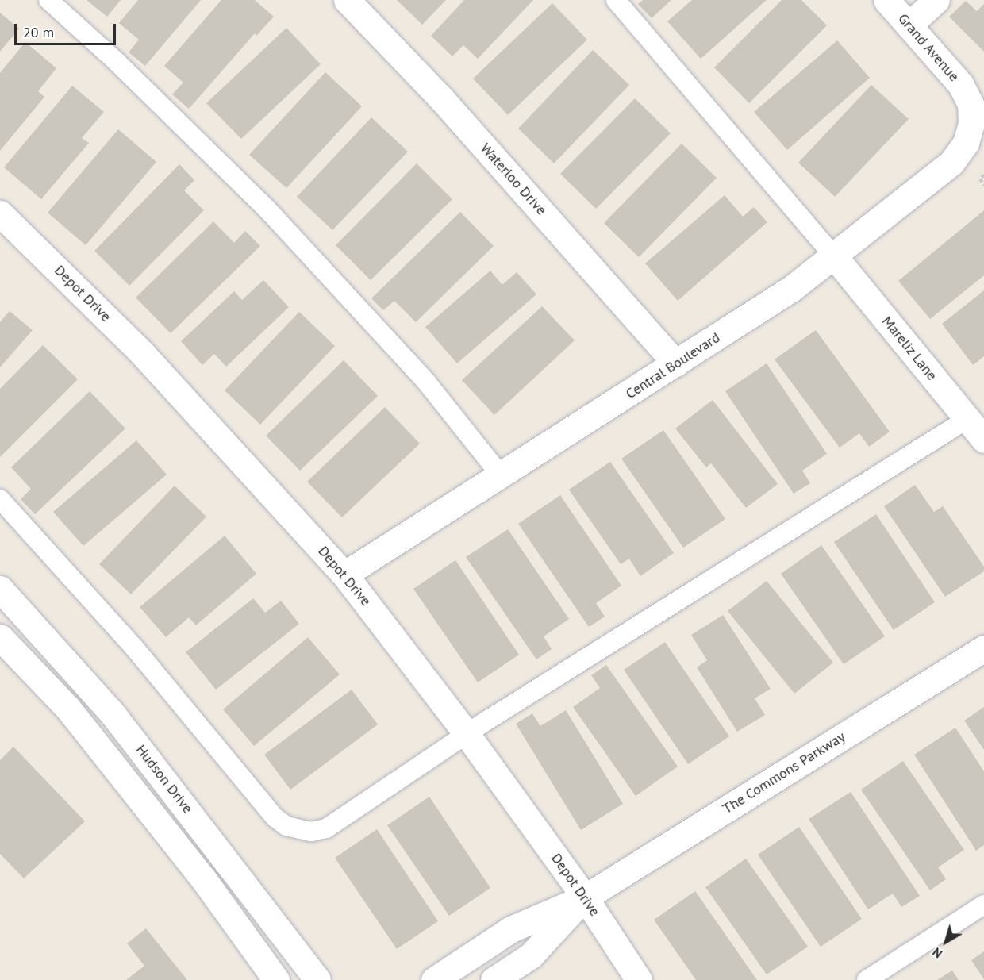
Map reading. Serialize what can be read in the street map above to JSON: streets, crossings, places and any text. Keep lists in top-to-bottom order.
{
  "streets": {
    "street": [
      "Grand Avenue",
      "Waterloo Drive",
      "Depot Drive",
      "Mareliz Lane",
      "Central Boulevard",
      "The Commons Parkway",
      "Hudson Drive"
    ]
  },
  "crossings": [
    ["Grand Avenue", "Central Boulevard"],
    ["Waterloo Drive", "Central Boulevard"],
    ["Depot Drive", "Central Boulevard"],
    ["Depot Drive", "The Commons Parkway"],
    ["Mareliz Lane", "Central Boulevard"]
  ],
  "scale_bar": "20 m",
  "north": "bottom left"
}
